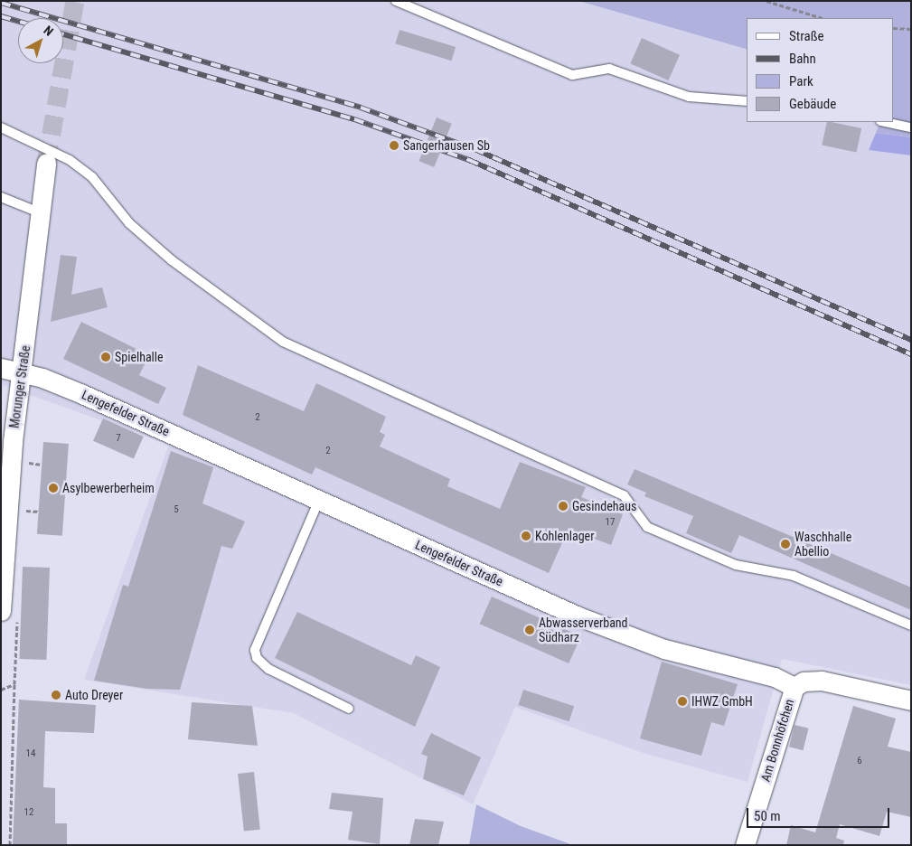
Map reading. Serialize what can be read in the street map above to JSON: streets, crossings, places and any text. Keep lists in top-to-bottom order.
{
  "streets": {
    "street": ["Morunger Straße", "Lengefelder Straße", "Am Bonnhöfchen"]
  },
  "crossings": [
    ["Morunger Straße", "Lengefelder Straße"],
    ["Lengefelder Straße", "Am Bonnhöfchen"]
  ],
  "places": [
    "Sangerhausen Sb",
    "Spielhalle",
    "Asylbewerberheim",
    "Gesindehaus",
    "Kohlenlager",
    "Waschhalle Abellio",
    "Abwasserverband Südharz",
    "Auto Dreyer",
    "IHWZ GmbH"
  ],
  "house_numbers": [
    "2",
    "7",
    "2",
    "5",
    "17",
    "14",
    "6",
    "12"
  ],
  "legend": [
    "Straße",
    "Bahn",
    "Park",
    "Gebäude"
  ],
  "scale_bar": "50 m",
  "north": "top right"
}
